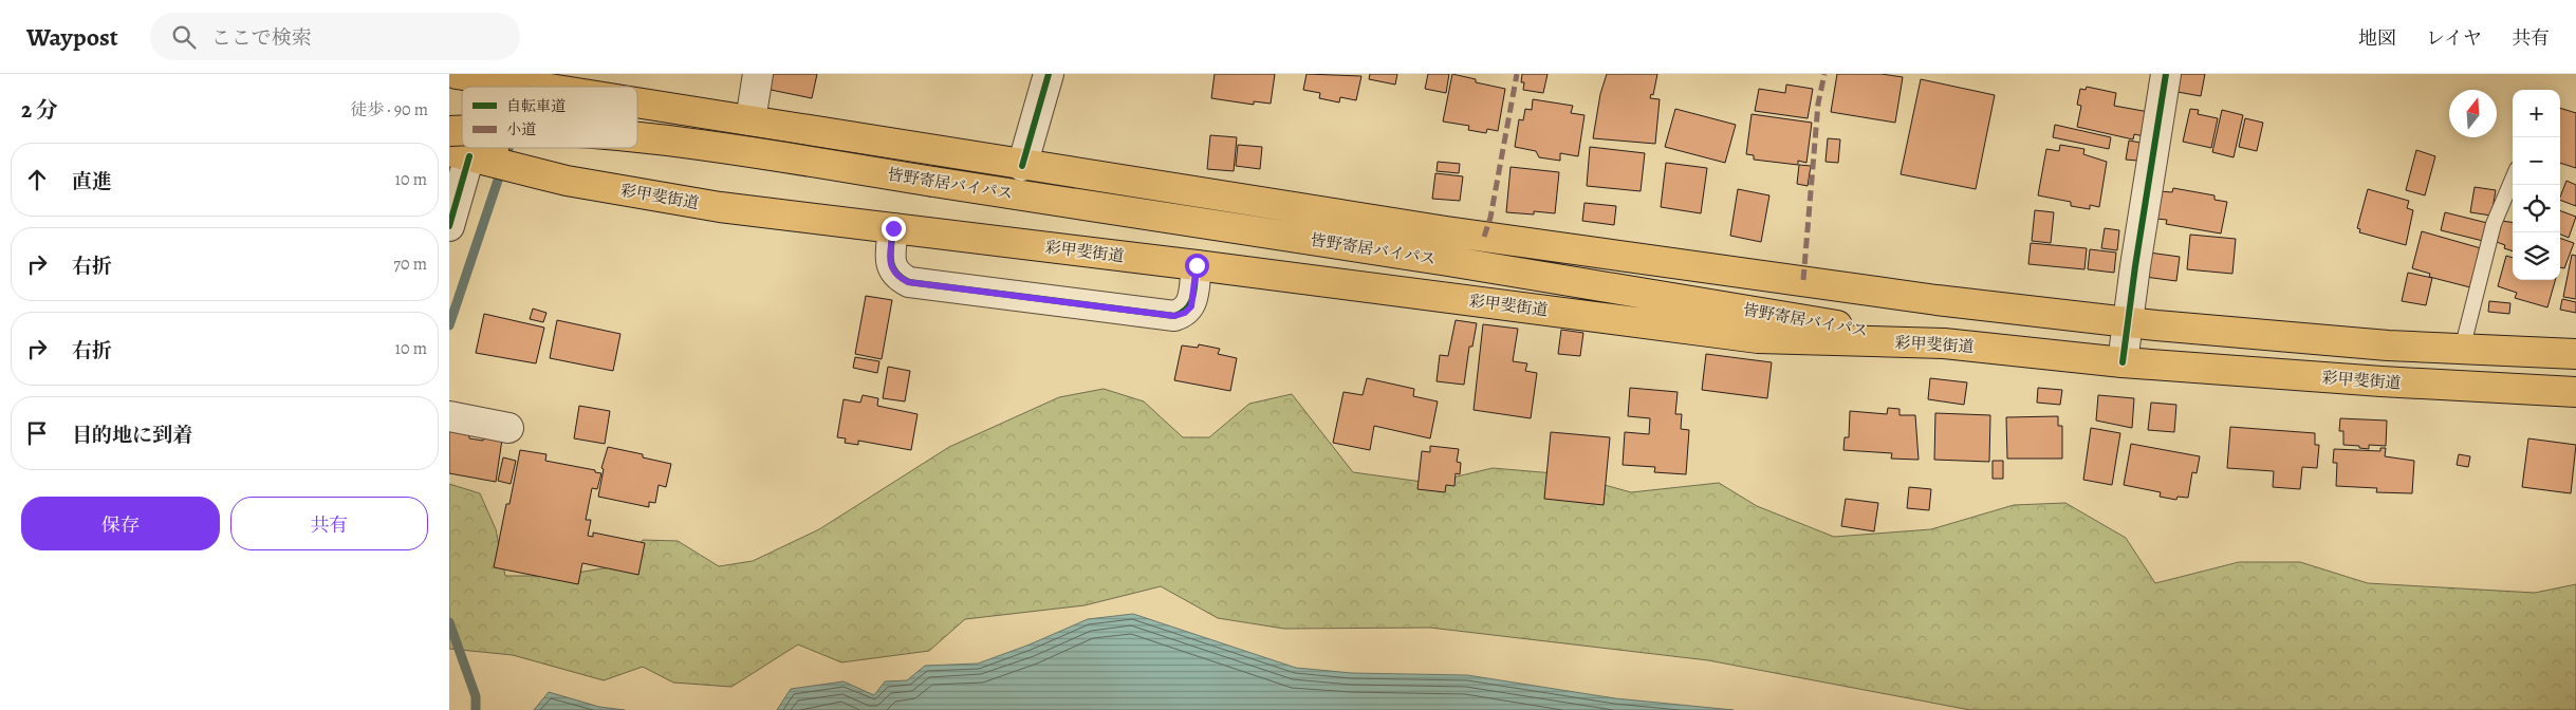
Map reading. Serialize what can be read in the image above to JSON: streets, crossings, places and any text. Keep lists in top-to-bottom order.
{
  "streets": {
    "highway": ["皆野寄居バイパス", "彩甲斐街道"]
  },
  "crossings": [
    ["皆野寄居バイパス", "彩甲斐街道"]
  ],
  "legend": ["自転車道", "小道"],
  "north": "top",
  "page": {
    "header": "Waypost",
    "search": "ここで検索",
    "nav": ["地図", "レイヤ", "共有"],
    "heading": ["2 分", "徒歩 · 90 m"],
    "map_buttons": ["+", "−"],
    "list": [
      ["直進", "10 m"],
      ["右折", "70 m"],
      ["右折", "10 m"],
      "目的地に到着"
    ],
    "buttons": ["保存", "共有"]
  }
}
